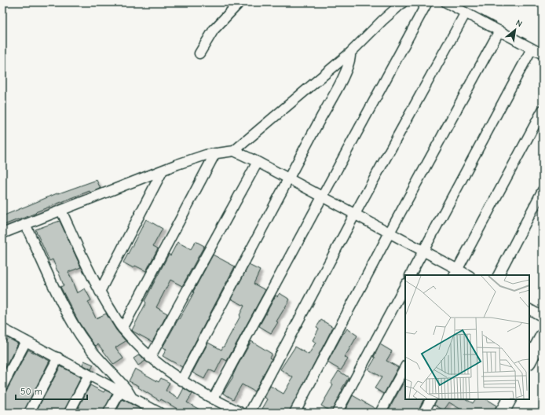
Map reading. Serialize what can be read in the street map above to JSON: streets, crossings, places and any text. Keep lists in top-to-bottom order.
{
  "scale_bar": "50 m",
  "north": "top right"
}
